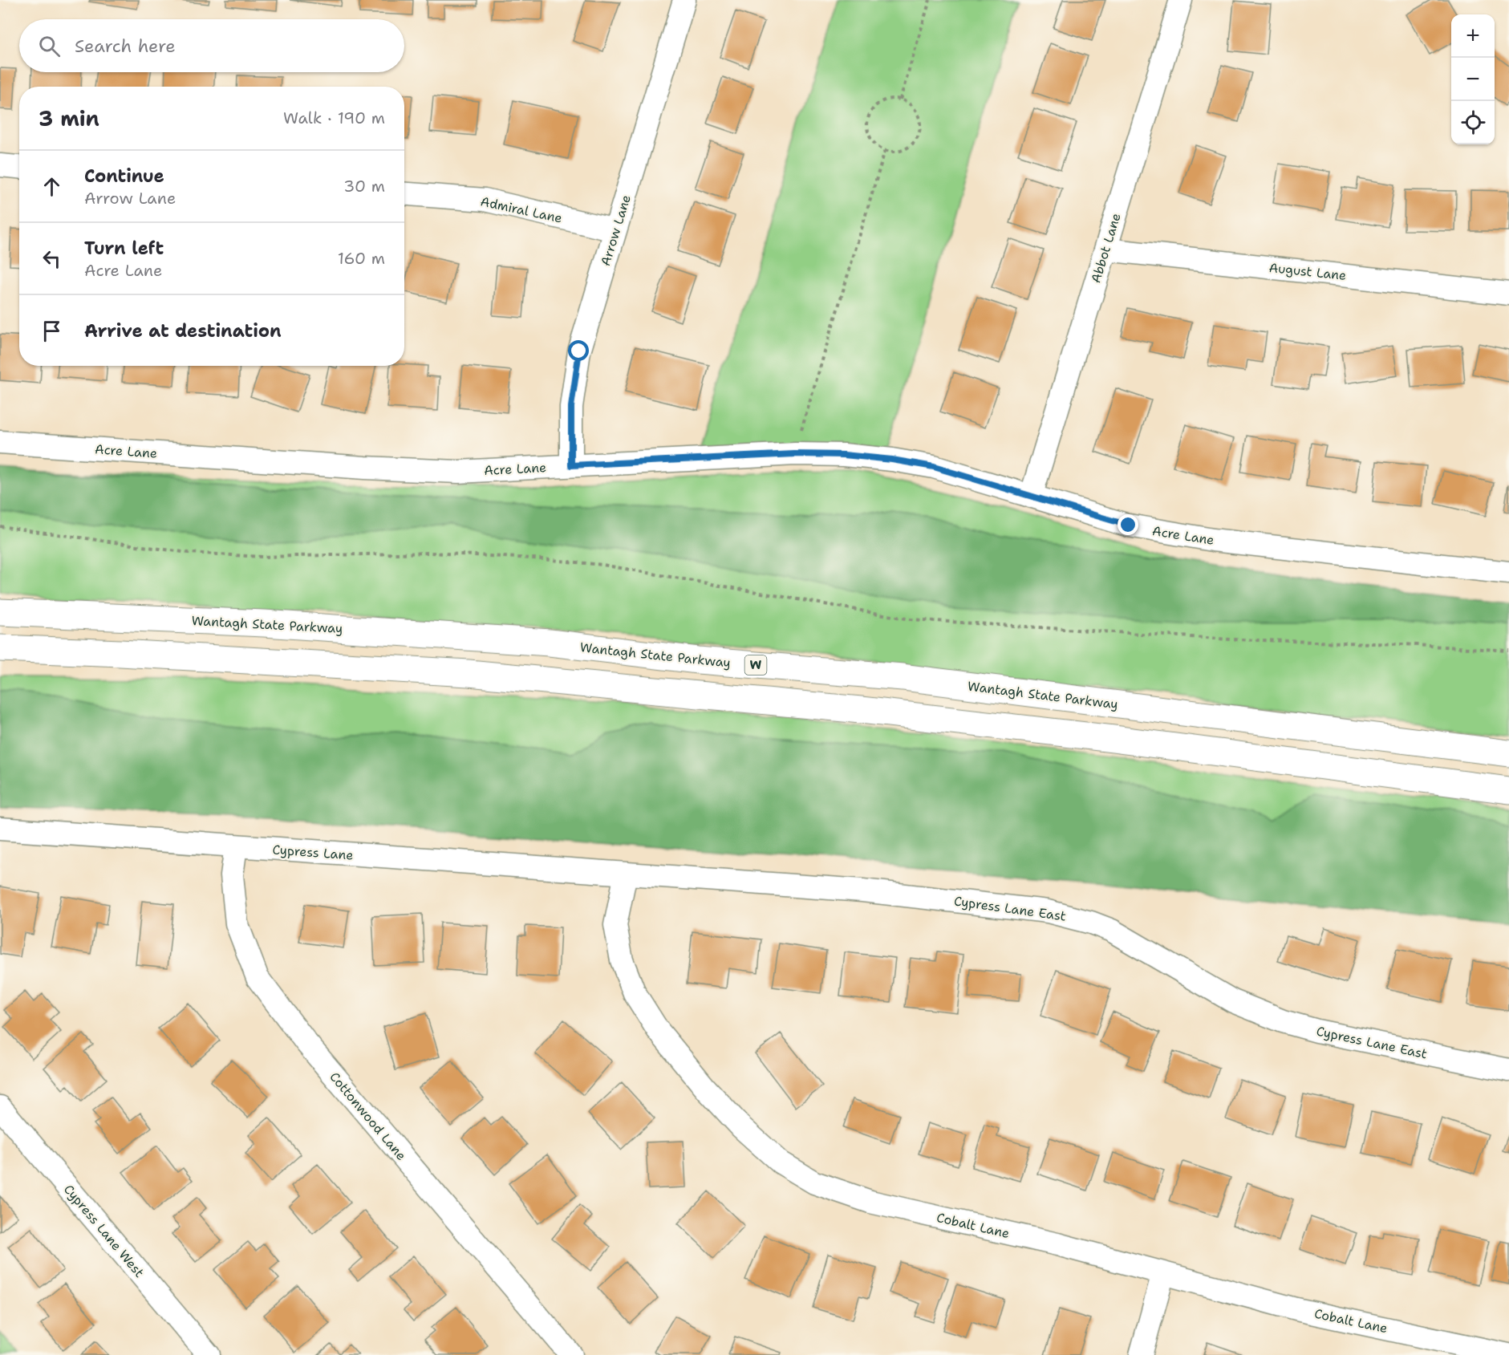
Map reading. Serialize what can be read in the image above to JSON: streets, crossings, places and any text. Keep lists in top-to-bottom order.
{
  "streets": {
    "highway": ["Wantagh State Parkway", "W"],
    "street": [
      "Admiral Lane",
      "Arrow Lane",
      "Abbot Lane",
      "August Lane",
      "Acre Lane",
      "Cypress Lane",
      "Cypress Lane East",
      "Cottonwood Lane",
      "Cobalt Lane",
      "Cypress Lane West"
    ]
  },
  "crossings": [
    ["Admiral Lane", "Arrow Lane"],
    ["Arrow Lane", "Acre Lane"],
    ["Abbot Lane", "August Lane"],
    ["Abbot Lane", "Acre Lane"],
    ["Cypress Lane", "Cypress Lane East"],
    ["Cypress Lane", "Cottonwood Lane"],
    ["Cypress Lane", "Cobalt Lane"],
    ["Cypress Lane East", "Cobalt Lane"]
  ],
  "page": {
    "map_buttons": ["+", "−"],
    "search": "Search here",
    "heading": ["3 min", "Walk · 190 m"],
    "list": [
      ["Continue", "Arrow Lane", "30 m"],
      ["Turn left", "Acre Lane", "160 m"],
      "Arrive at destination"
    ]
  }
}
